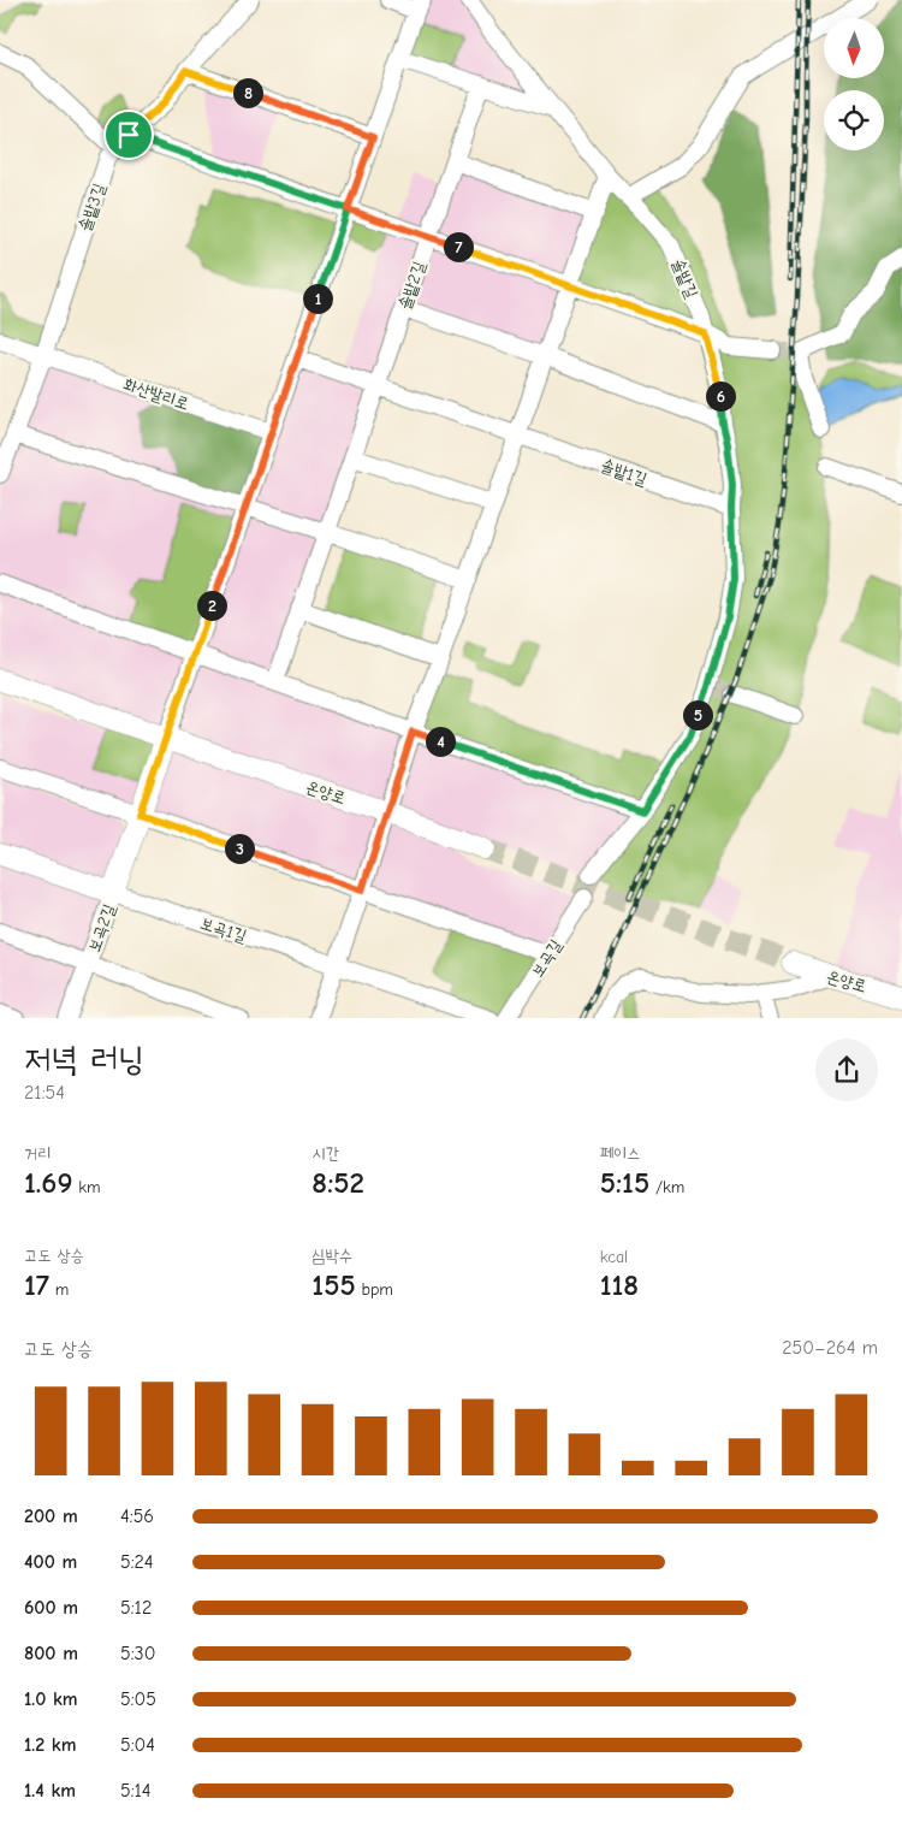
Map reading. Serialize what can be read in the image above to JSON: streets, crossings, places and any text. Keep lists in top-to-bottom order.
{
  "streets": {
    "main road": ["온양로"],
    "street": [
      "솔밭3길",
      "솔밭길",
      "솔밭2길",
      "화산발리로",
      "솔밭1길",
      "보곡2길",
      "보곡1길",
      "보곡길"
    ]
  },
  "crossings": [
    ["솔밭3길", "화산발리로"],
    ["솔밭길", "솔밭1길"],
    ["솔밭2길", "솔밭1길"],
    ["보곡2길", "보곡1길"]
  ],
  "north": "bottom",
  "page": {
    "pins": [
      "8",
      "7",
      "1",
      "6",
      "2",
      "5",
      "4",
      "3"
    ],
    "heading": ["저녁 러닝", "21:54"],
    "stats": [
      ["거리", "1.69 km"],
      ["시간", "8:52"],
      ["페이스", "5:15 /km"],
      ["고도 상승", "17 m"],
      ["심박수", "155 bpm"],
      ["kcal", "118"]
    ],
    "chart": ["고도 상승", "250–264 m"],
    "list": [
      {
        "name": "200 m",
        "note": "4:56"
      },
      {
        "name": "400 m",
        "note": "5:24"
      },
      {
        "name": "600 m",
        "note": "5:12"
      },
      {
        "name": "800 m",
        "note": "5:30"
      },
      {
        "name": "1.0 km",
        "note": "5:05"
      },
      {
        "name": "1.2 km",
        "note": "5:04"
      },
      {
        "name": "1.4 km",
        "note": "5:14"
      }
    ]
  }
}
